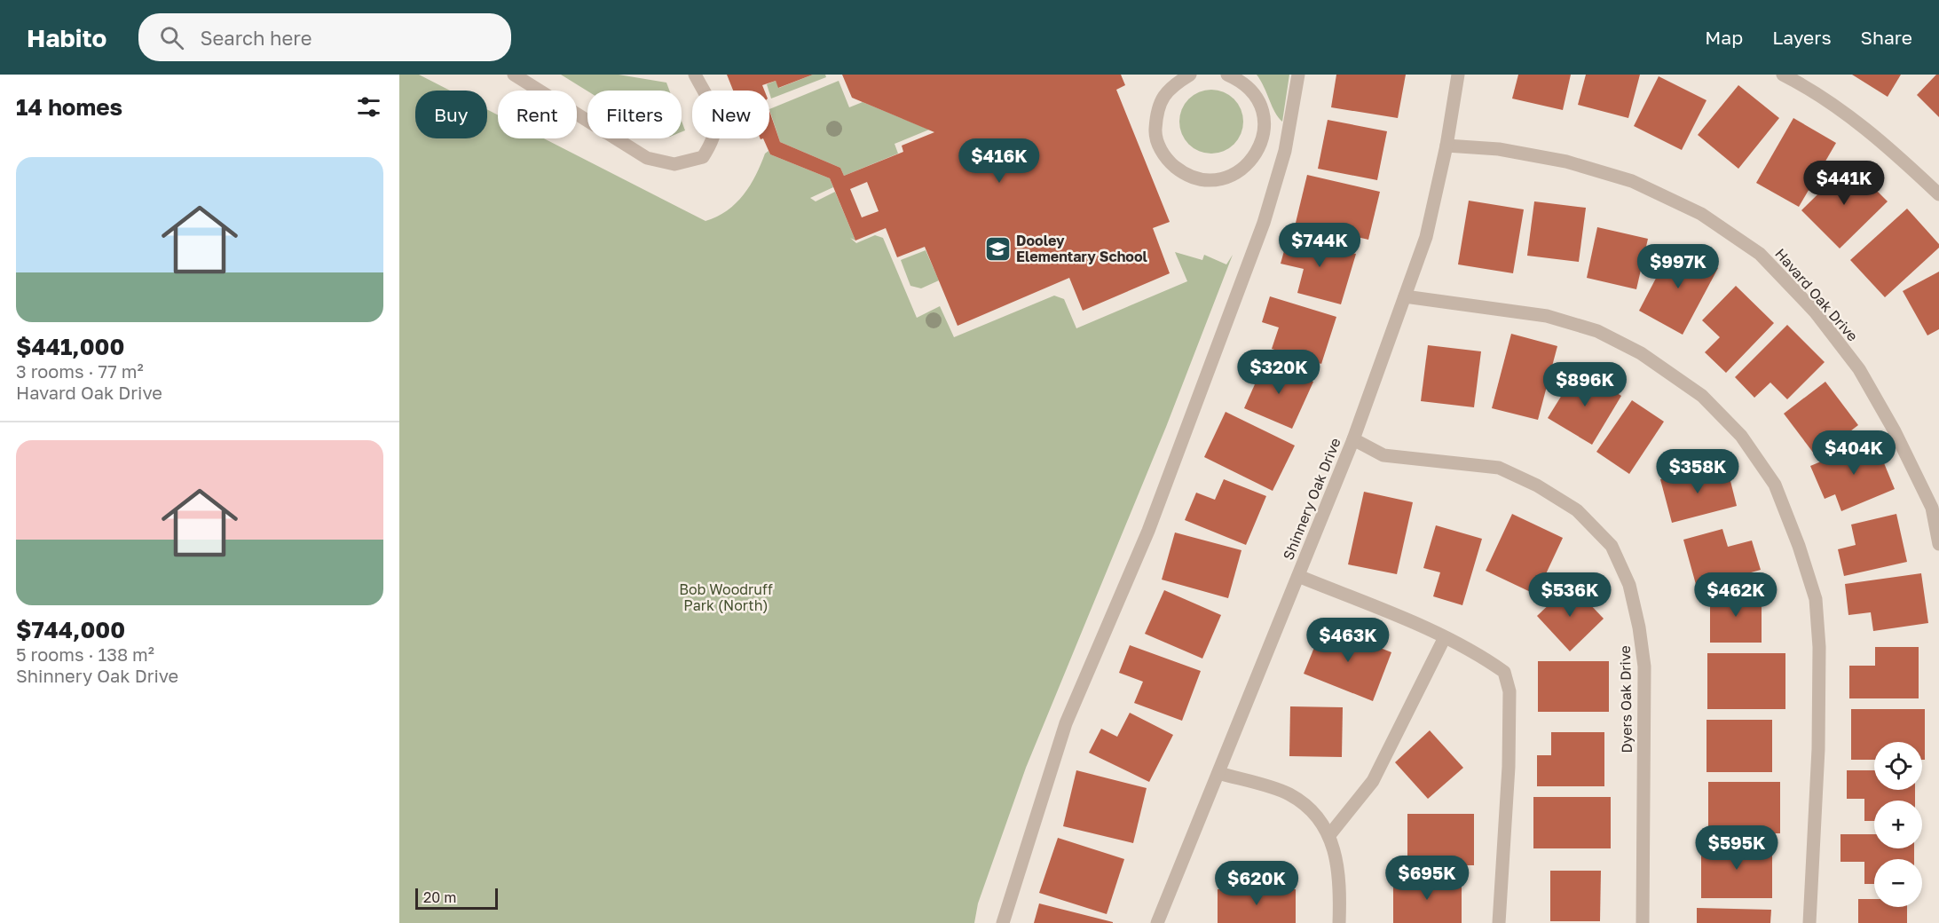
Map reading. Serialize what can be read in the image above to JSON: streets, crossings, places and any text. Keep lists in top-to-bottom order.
{
  "streets": {
    "street": ["Havard Oak Drive", "Shinnery Oak Drive", "Dyers Oak Drive"]
  },
  "crossings": [
    ["Havard Oak Drive", "Shinnery Oak Drive"],
    ["Shinnery Oak Drive", "Dyers Oak Drive"]
  ],
  "parks": ["Bob Woodruff Park (North)"],
  "places": {
    "school or university": ["Dooley Elementary School"]
  },
  "scale_bar": "20 m",
  "page": {
    "header": "Habito",
    "search": "Search here",
    "nav": ["Map", "Layers", "Share"],
    "heading": "14 homes",
    "chip": [
      "Buy",
      "Rent",
      "Filters",
      "New"
    ],
    "list": [
      {
        "name": "$441,000",
        "note": "3 rooms · 77 m² · Havard Oak Drive"
      },
      {
        "name": "$744,000",
        "note": "5 rooms · 138 m² · Shinnery Oak Drive"
      }
    ],
    "price": [
      "$416K",
      "$441K",
      "$744K",
      "$997K",
      "$320K",
      "$896K",
      "$404K",
      "$358K",
      "$536K",
      "$462K",
      "$463K",
      "$595K",
      "$695K",
      "$620K"
    ],
    "map_buttons": ["+", "−"],
    "scale": "20 m"
  }
}
